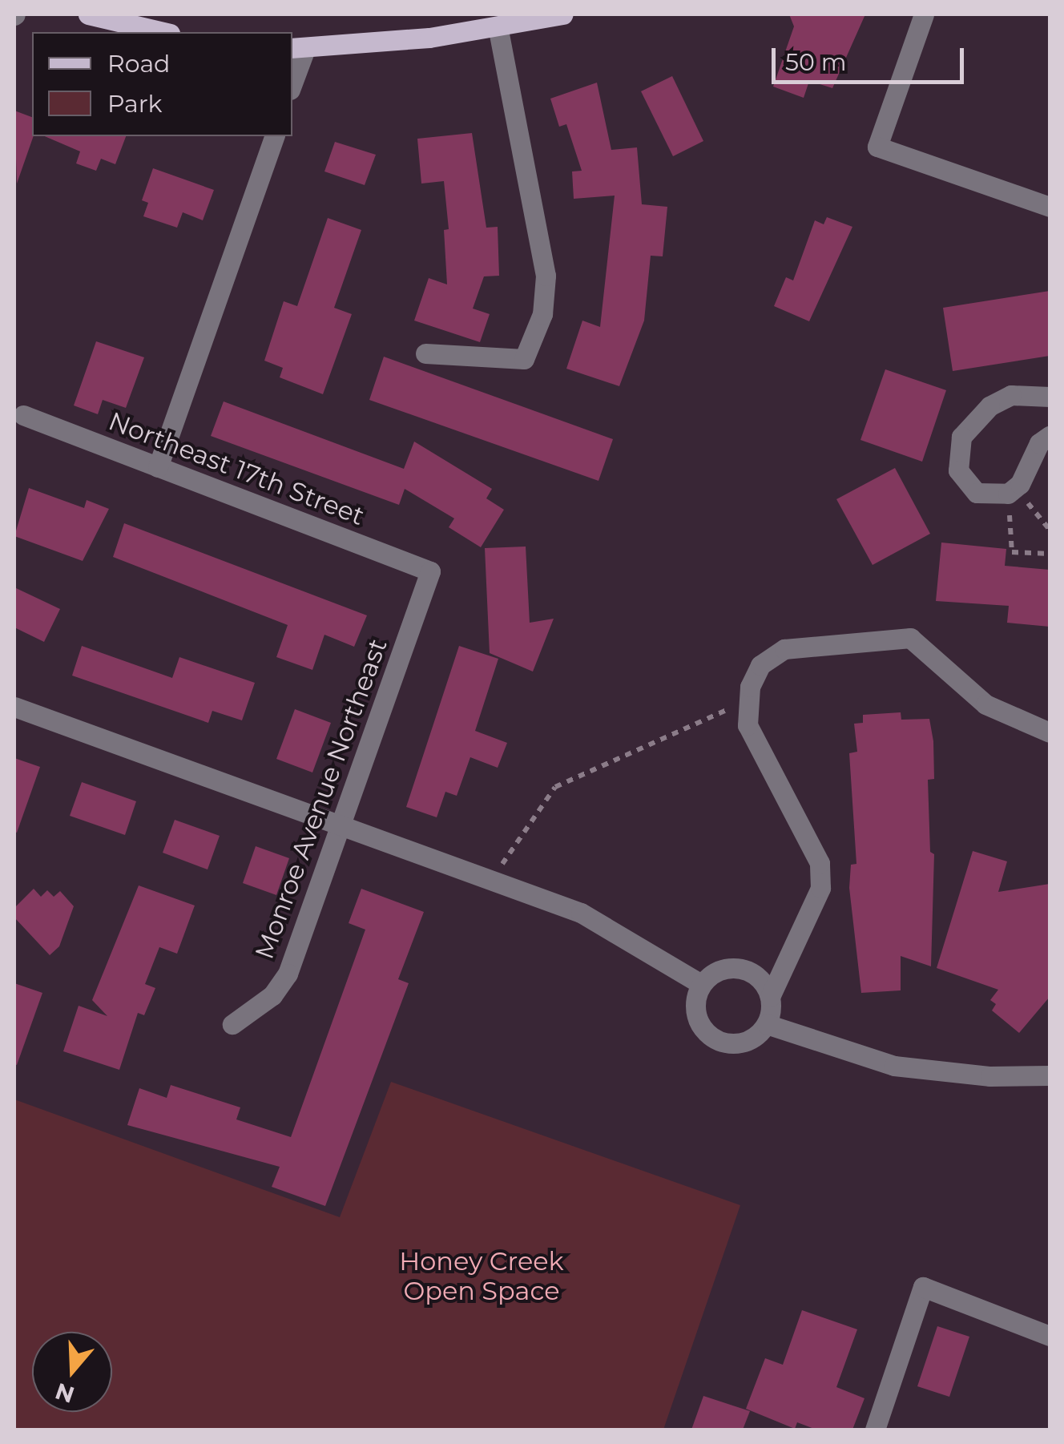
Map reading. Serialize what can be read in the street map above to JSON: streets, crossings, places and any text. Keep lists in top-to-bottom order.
{
  "streets": {
    "street": ["Northeast 17th Street", "Monroe Avenue Northeast"]
  },
  "crossings": [
    ["Northeast 17th Street", "Monroe Avenue Northeast"]
  ],
  "parks": ["Honey Creek Open Space"],
  "legend": ["Road", "Park"],
  "scale_bar": "50 m",
  "north": "bottom"
}
